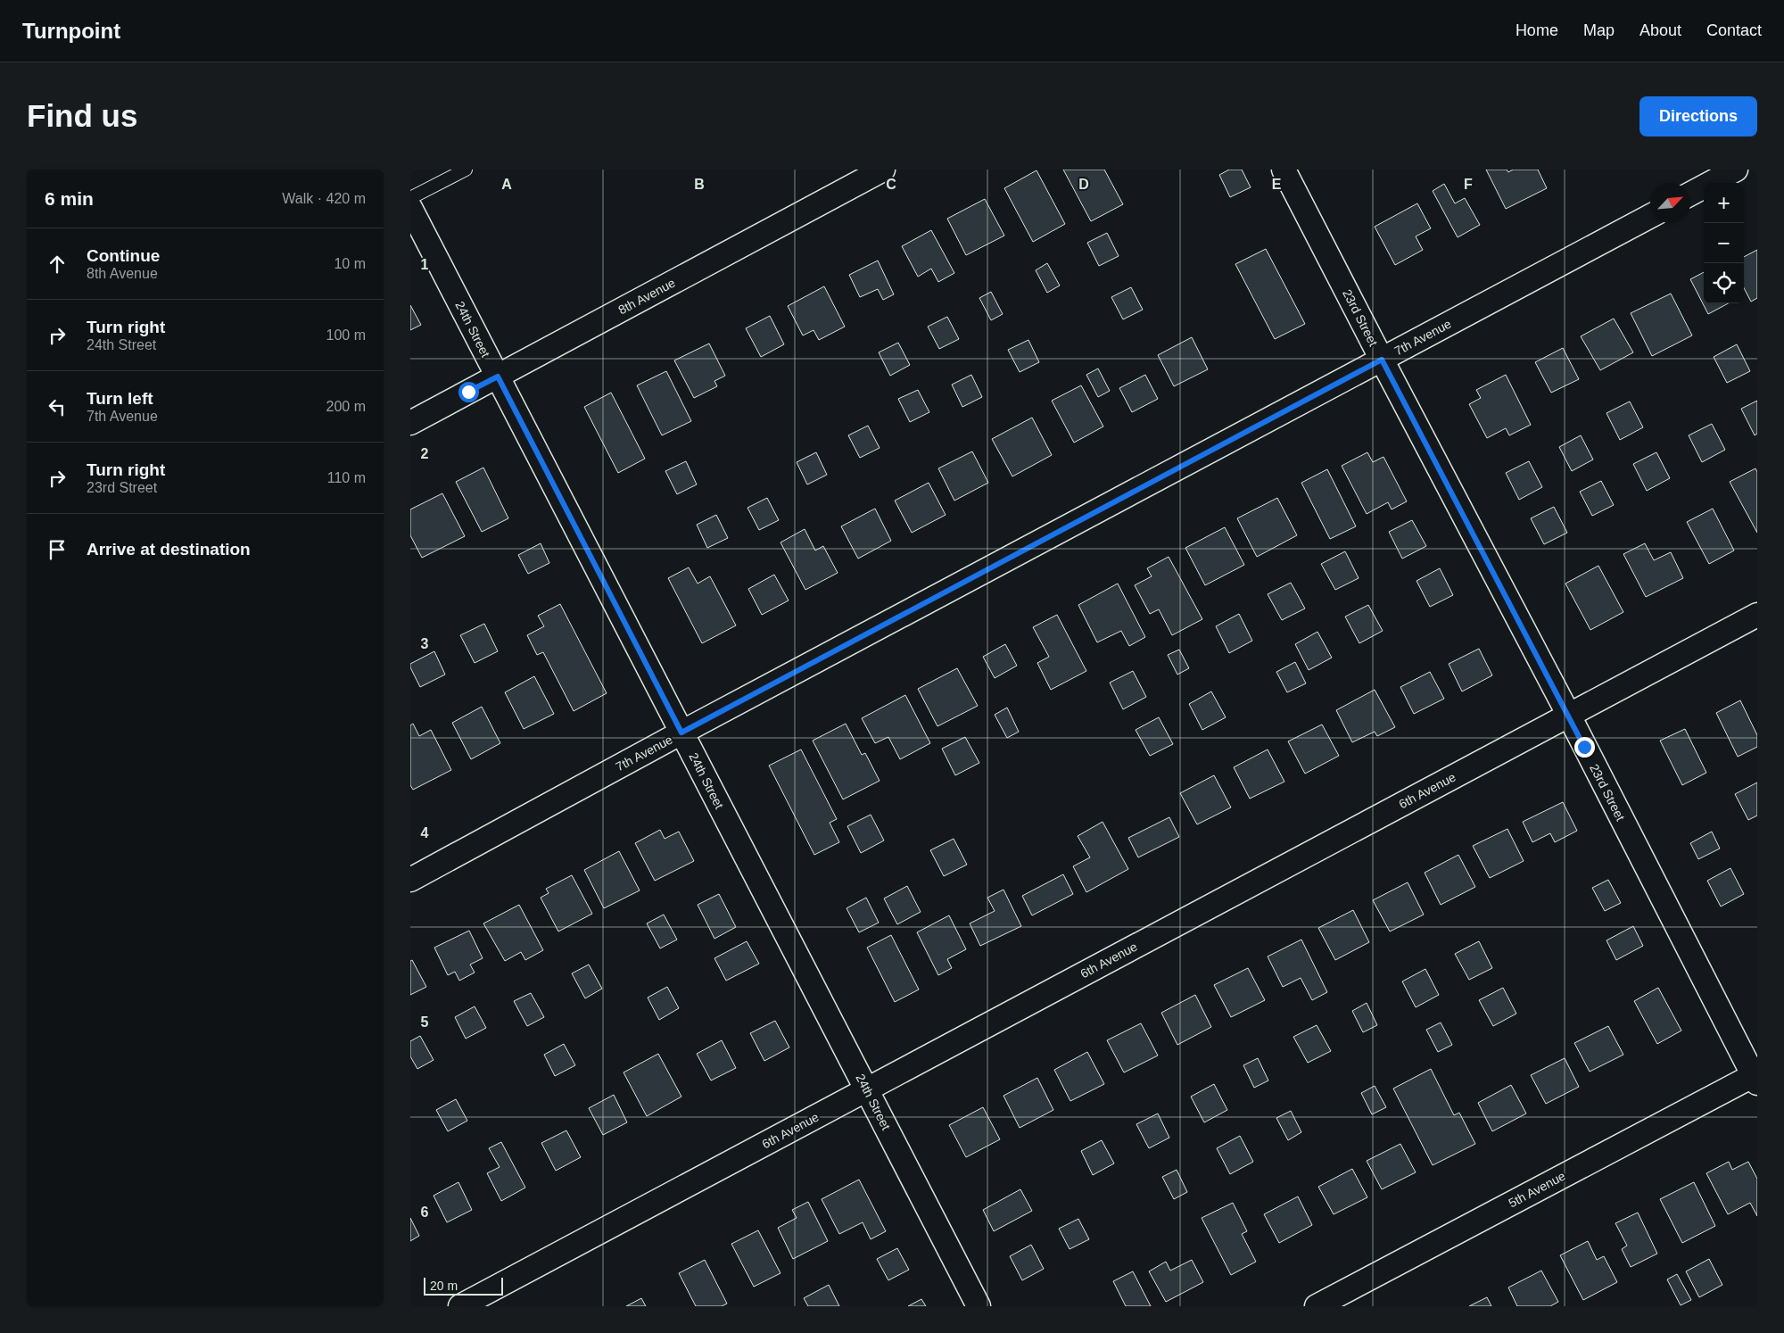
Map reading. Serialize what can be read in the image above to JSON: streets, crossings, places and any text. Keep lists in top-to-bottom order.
{
  "streets": {
    "street": [
      "8th Avenue",
      "23rd Street",
      "24th Street",
      "7th Avenue",
      "6th Avenue",
      "5th Avenue"
    ]
  },
  "crossings": [
    ["8th Avenue", "24th Street"],
    ["23rd Street", "7th Avenue"],
    ["23rd Street", "6th Avenue"],
    ["23rd Street", "5th Avenue"],
    ["24th Street", "7th Avenue"],
    ["24th Street", "6th Avenue"]
  ],
  "scale_bar": "20 m",
  "north": "top right",
  "page": {
    "header": "Turnpoint",
    "nav": [
      "Home",
      "Map",
      "About",
      "Contact"
    ],
    "buttons": "Directions",
    "title": "Find us",
    "heading": ["6 min", "Walk · 420 m"],
    "map_buttons": ["+", "−"],
    "list": [
      ["Continue", "8th Avenue", "10 m"],
      ["Turn right", "24th Street", "100 m"],
      ["Turn left", "7th Avenue", "200 m"],
      ["Turn right", "23rd Street", "110 m"],
      "Arrive at destination"
    ],
    "scale": "20 m"
  },
  "grid": {
    "columns": [
      "A",
      "B",
      "C",
      "D",
      "E",
      "F"
    ],
    "rows": [
      "1",
      "2",
      "3",
      "4",
      "5",
      "6"
    ]
  }
}
